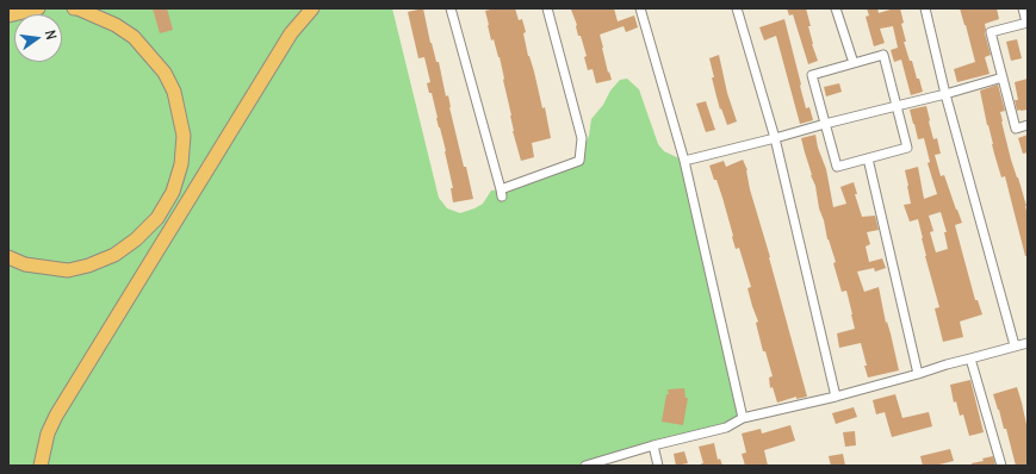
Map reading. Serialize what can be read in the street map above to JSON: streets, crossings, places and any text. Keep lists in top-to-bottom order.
{
  "north": "right"
}
